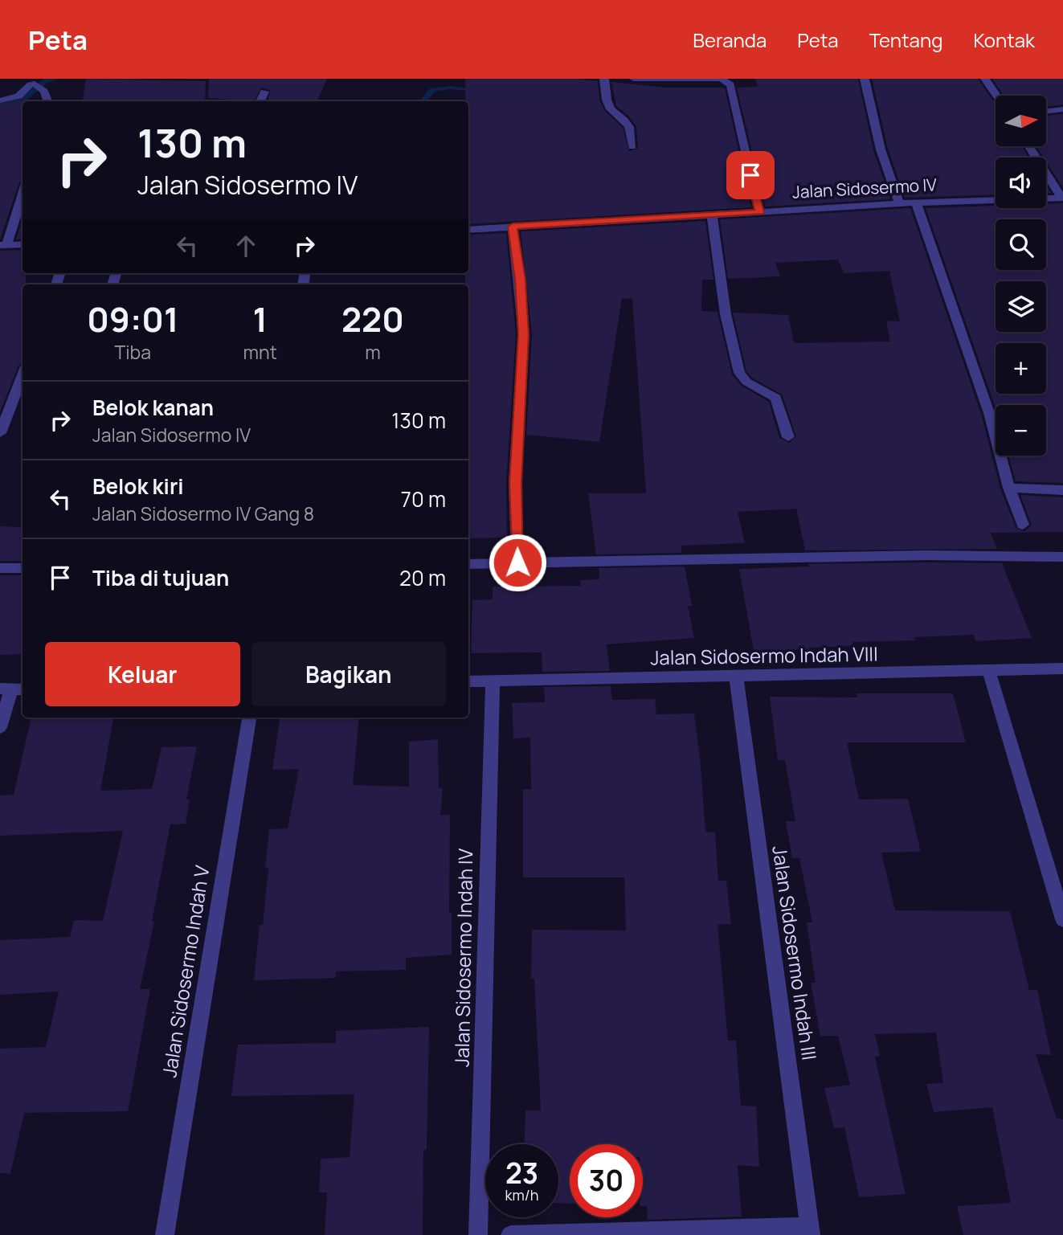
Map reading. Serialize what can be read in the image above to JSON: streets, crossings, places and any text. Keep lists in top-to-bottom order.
{
  "streets": {
    "street": [
      "Jalan Sidosermo IV",
      "Jalan Sidosermo Indah VIII",
      "Jalan Sidosermo Indah III",
      "Jalan Sidosermo Indah IV",
      "Jalan Sidosermo Indah V"
    ]
  },
  "crossings": [
    ["Jalan Sidosermo Indah VIII", "Jalan Sidosermo Indah III"],
    ["Jalan Sidosermo Indah VIII", "Jalan Sidosermo Indah IV"]
  ],
  "north": "right",
  "page": {
    "header": "Peta",
    "nav": [
      "Beranda",
      "Peta",
      "Tentang",
      "Kontak"
    ],
    "map_buttons": ["+", "−"],
    "turn": ["130 m", "Jalan Sidosermo IV"],
    "eta": [
      "09:01",
      "Tiba",
      "1",
      "mnt",
      "220",
      "m"
    ],
    "list": [
      {
        "name": "Belok kanan",
        "note": "Jalan Sidosermo IV",
        "value": "130 m"
      },
      {
        "name": "Belok kiri",
        "note": "Jalan Sidosermo IV Gang 8",
        "value": "70 m"
      },
      {
        "name": "Tiba di tujuan",
        "value": "20 m"
      }
    ],
    "buttons": ["Keluar", "Bagikan"],
    "speed": "23 km/h",
    "limit": "30"
  }
}
